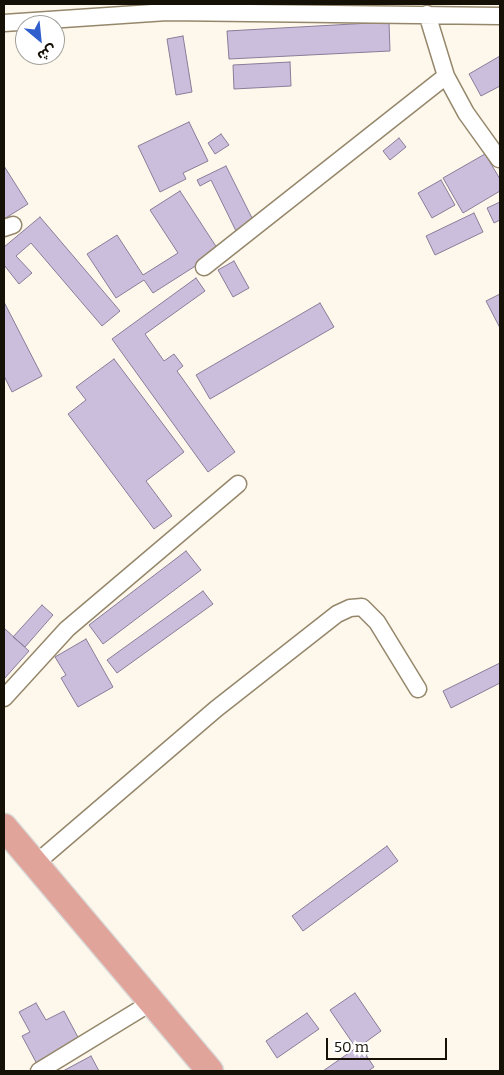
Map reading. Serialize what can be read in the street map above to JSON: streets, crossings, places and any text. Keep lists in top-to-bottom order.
{
  "scale_bar": "50 m",
  "north": "bottom right"
}
